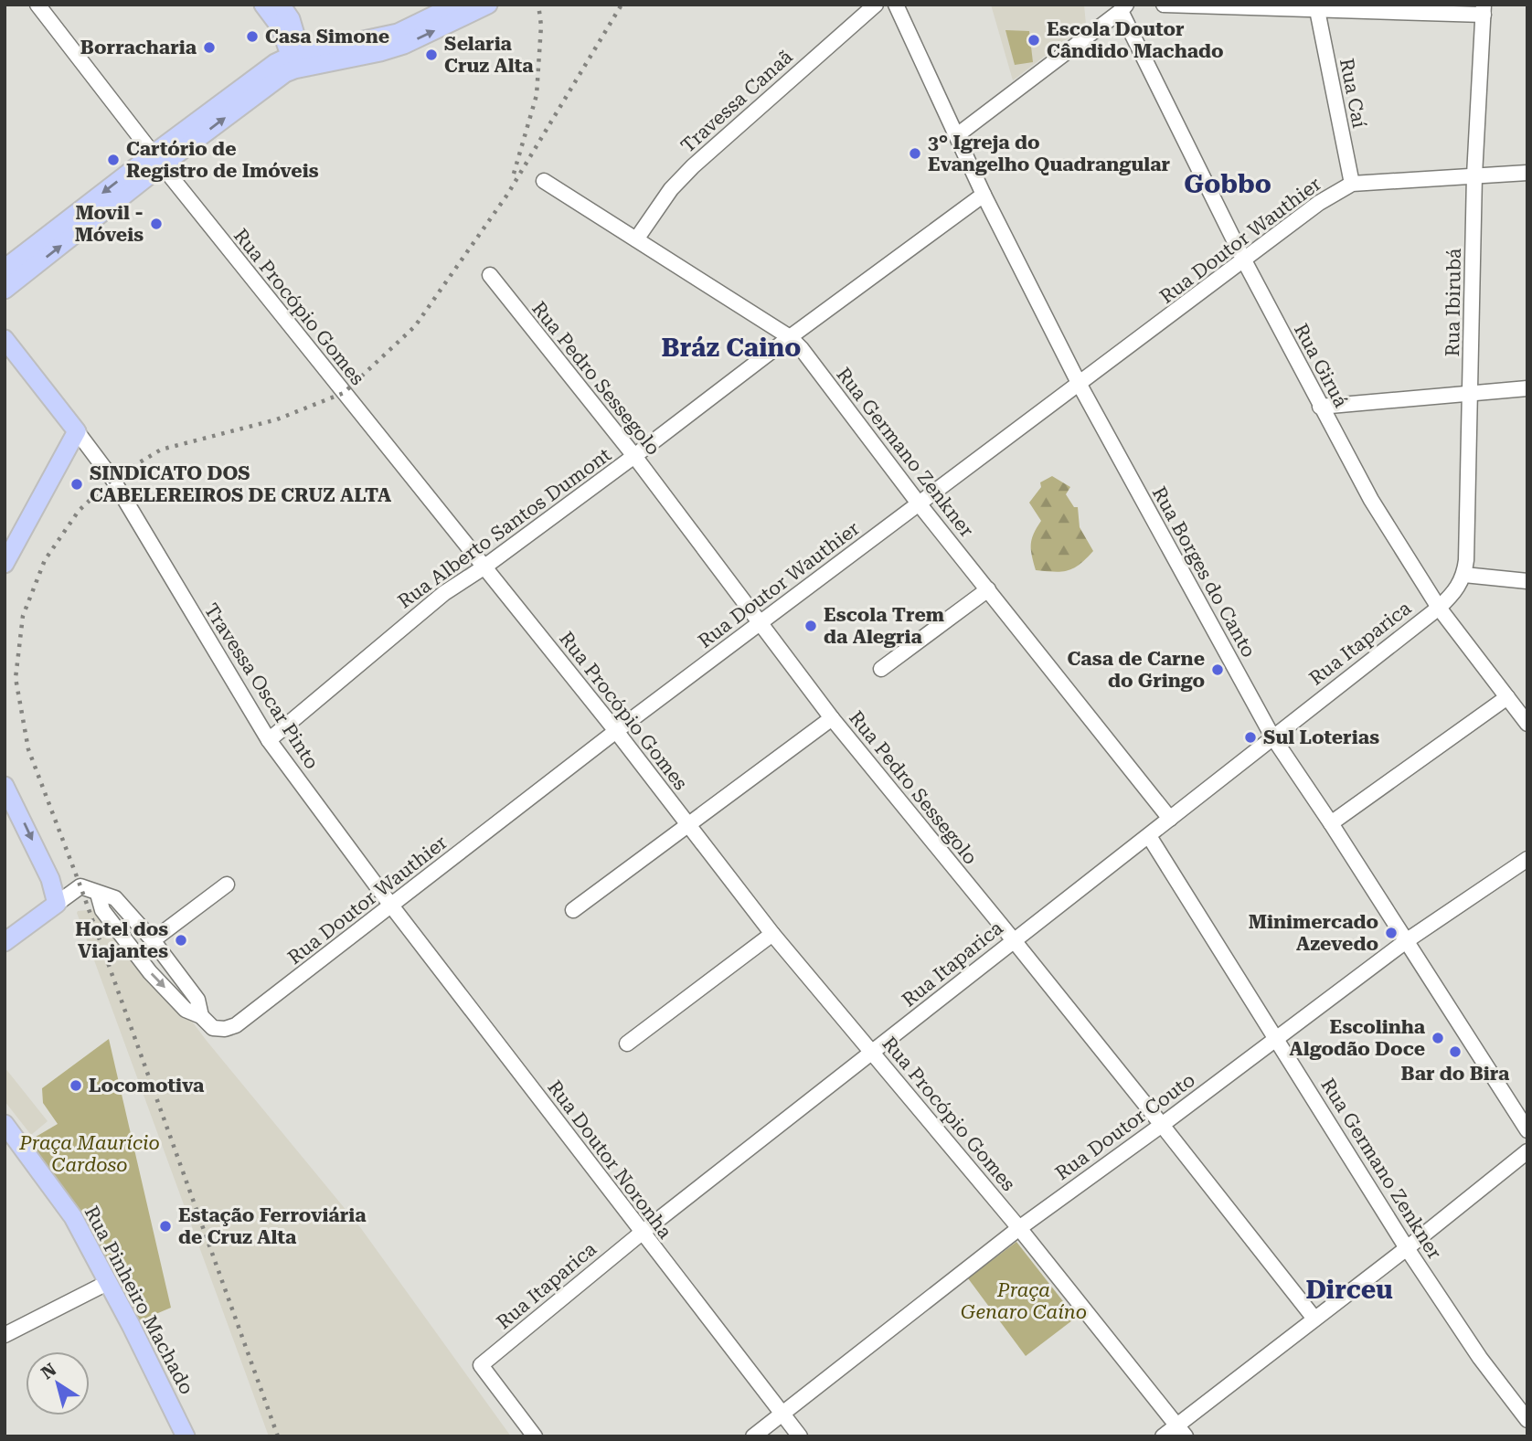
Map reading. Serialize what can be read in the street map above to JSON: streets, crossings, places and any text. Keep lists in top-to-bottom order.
{
  "streets": {
    "main road": ["Rua Pinheiro Machado"],
    "street": [
      "Rua Caí",
      "Travessa Canaã",
      "Rua Doutor Wauthier",
      "Rua Ibirubá",
      "Rua Procópio Gomes",
      "Rua Giruá",
      "Rua Pedro Sessegolo",
      "Rua Germano Zenkner",
      "Rua Alberto Santos Dumont",
      "Rua Borges do Canto",
      "Rua Itaparica",
      "Travessa Oscar Pinto",
      "Rua Doutor Couto",
      "Rua Doutor Noronha"
    ]
  },
  "crossings": [
    ["Rua Caí", "Rua Doutor Wauthier"],
    ["Travessa Canaã", "Rua Germano Zenkner"],
    ["Rua Doutor Wauthier", "Rua Procópio Gomes"],
    ["Rua Doutor Wauthier", "Rua Giruá"],
    ["Rua Doutor Wauthier", "Rua Pedro Sessegolo"],
    ["Rua Doutor Wauthier", "Rua Germano Zenkner"],
    ["Rua Doutor Wauthier", "Rua Borges do Canto"],
    ["Rua Doutor Wauthier", "Travessa Oscar Pinto"],
    ["Rua Doutor Wauthier", "Rua Doutor Noronha"],
    ["Rua Ibirubá", "Rua Itaparica"],
    ["Rua Procópio Gomes", "Rua Alberto Santos Dumont"],
    ["Rua Procópio Gomes", "Rua Itaparica"],
    ["Rua Procópio Gomes", "Rua Doutor Couto"],
    ["Rua Giruá", "Rua Itaparica"],
    ["Rua Pedro Sessegolo", "Rua Alberto Santos Dumont"],
    ["Rua Pedro Sessegolo", "Rua Itaparica"],
    ["Rua Pedro Sessegolo", "Rua Doutor Couto"],
    ["Rua Germano Zenkner", "Rua Alberto Santos Dumont"],
    ["Rua Germano Zenkner", "Rua Itaparica"],
    ["Rua Germano Zenkner", "Rua Doutor Couto"],
    ["Rua Alberto Santos Dumont", "Rua Borges do Canto"],
    ["Rua Alberto Santos Dumont", "Travessa Oscar Pinto"],
    ["Rua Borges do Canto", "Rua Itaparica"],
    ["Rua Borges do Canto", "Rua Doutor Couto"],
    ["Rua Itaparica", "Rua Doutor Noronha"],
    ["Travessa Oscar Pinto", "Rua Doutor Noronha"],
    ["Rua Doutor Couto", "Rua Doutor Noronha"]
  ],
  "districts": ["Gobbo", "Bráz Caino", "Dirceu"],
  "parks": ["Praça Maurício Cardoso", "Praça Genaro Caíno"],
  "places": [
    "Casa Simone",
    "Escola Doutor Cândido Machado",
    "Borracharia",
    "Selaria Cruz Alta",
    "3° Igreja do Evangelho Quadrangular",
    "Cartório de Registro de Imóveis",
    "Movil - Móveis",
    "SINDICATO DOS CABELEREIROS DE CRUZ ALTA",
    "Escola Trem da Alegria",
    "Casa de Carne do Gringo",
    "Sul Loterias",
    "Minimercado Azevedo",
    "Hotel dos Viajantes",
    "Escolinha Algodão Doce",
    "Bar do Bira",
    "Locomotiva",
    "Estação Ferroviária de Cruz Alta"
  ],
  "north": "top left"
}
